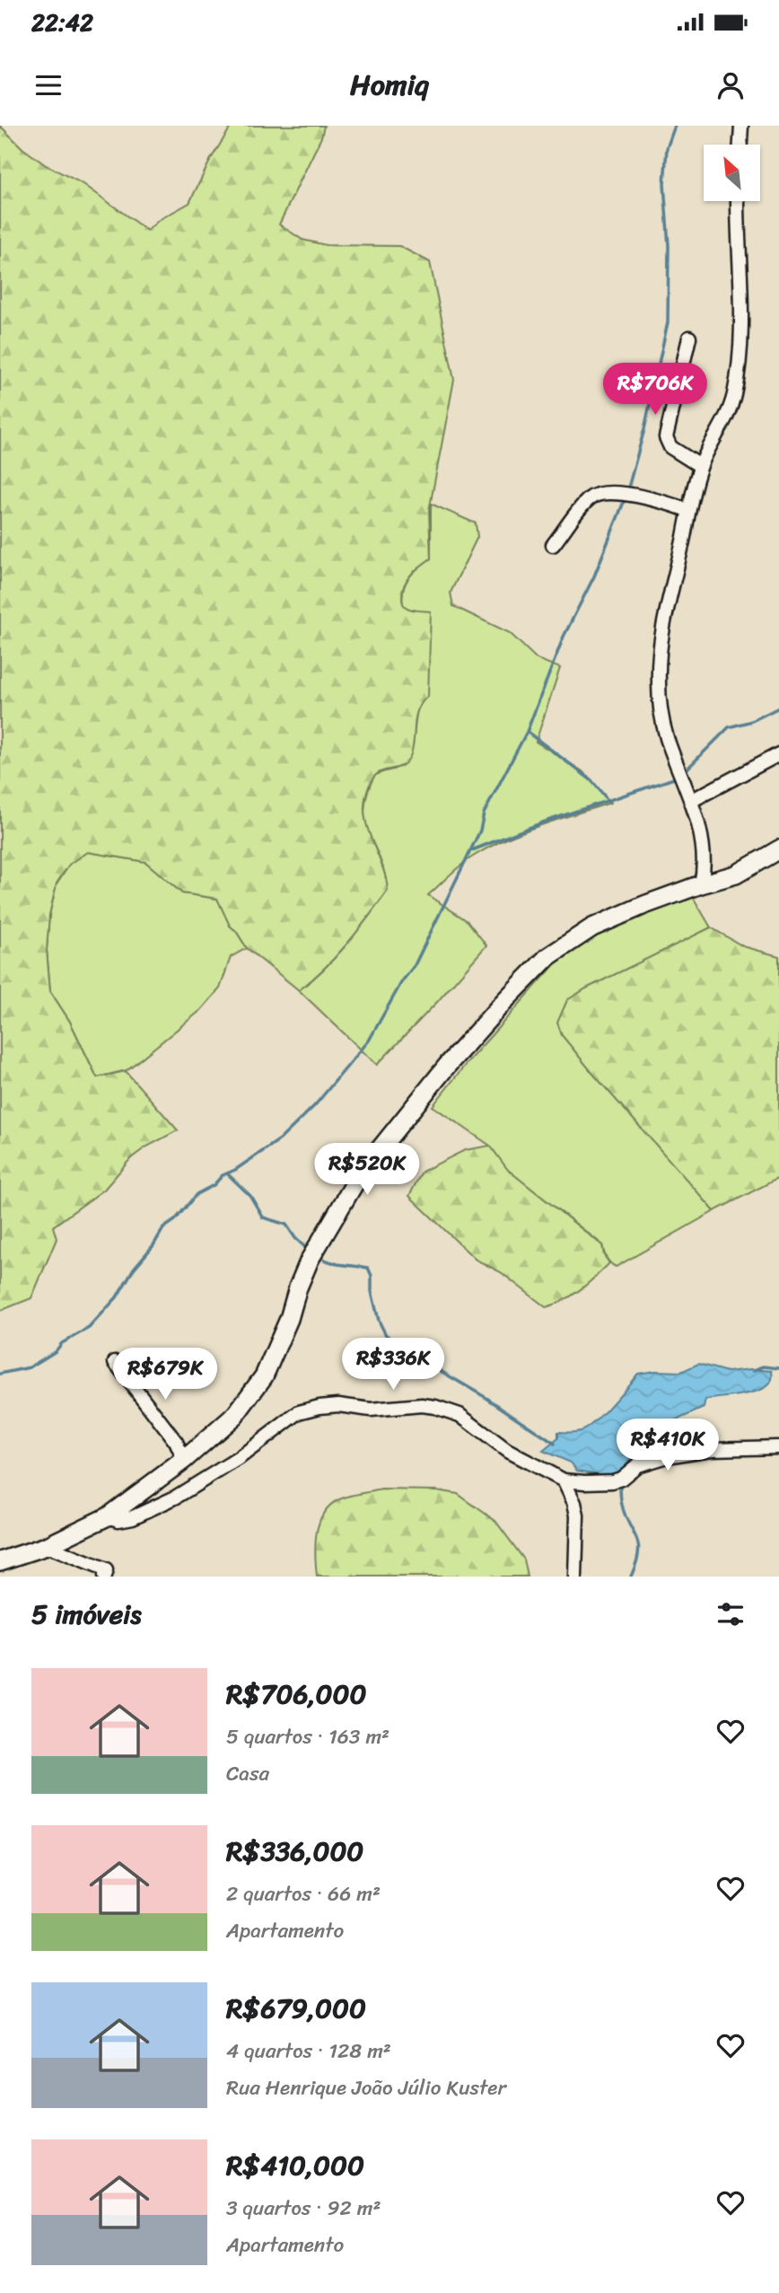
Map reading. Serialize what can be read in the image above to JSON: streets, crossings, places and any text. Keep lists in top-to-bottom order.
{
  "north": "top left",
  "page": {
    "status": "22:42",
    "header": "Homiq",
    "price": [
      "R$706K",
      "R$520K",
      "R$336K",
      "R$679K",
      "R$410K"
    ],
    "heading": "5 imóveis",
    "list": [
      {
        "name": "R$706,000",
        "note": "5 quartos · 163 m² · Casa"
      },
      {
        "name": "R$336,000",
        "note": "2 quartos · 66 m² · Apartamento"
      },
      {
        "name": "R$679,000",
        "note": "4 quartos · 128 m² · Rua Henrique João Júlio Kuster"
      },
      {
        "name": "R$410,000",
        "note": "3 quartos · 92 m² · Apartamento"
      }
    ]
  }
}
